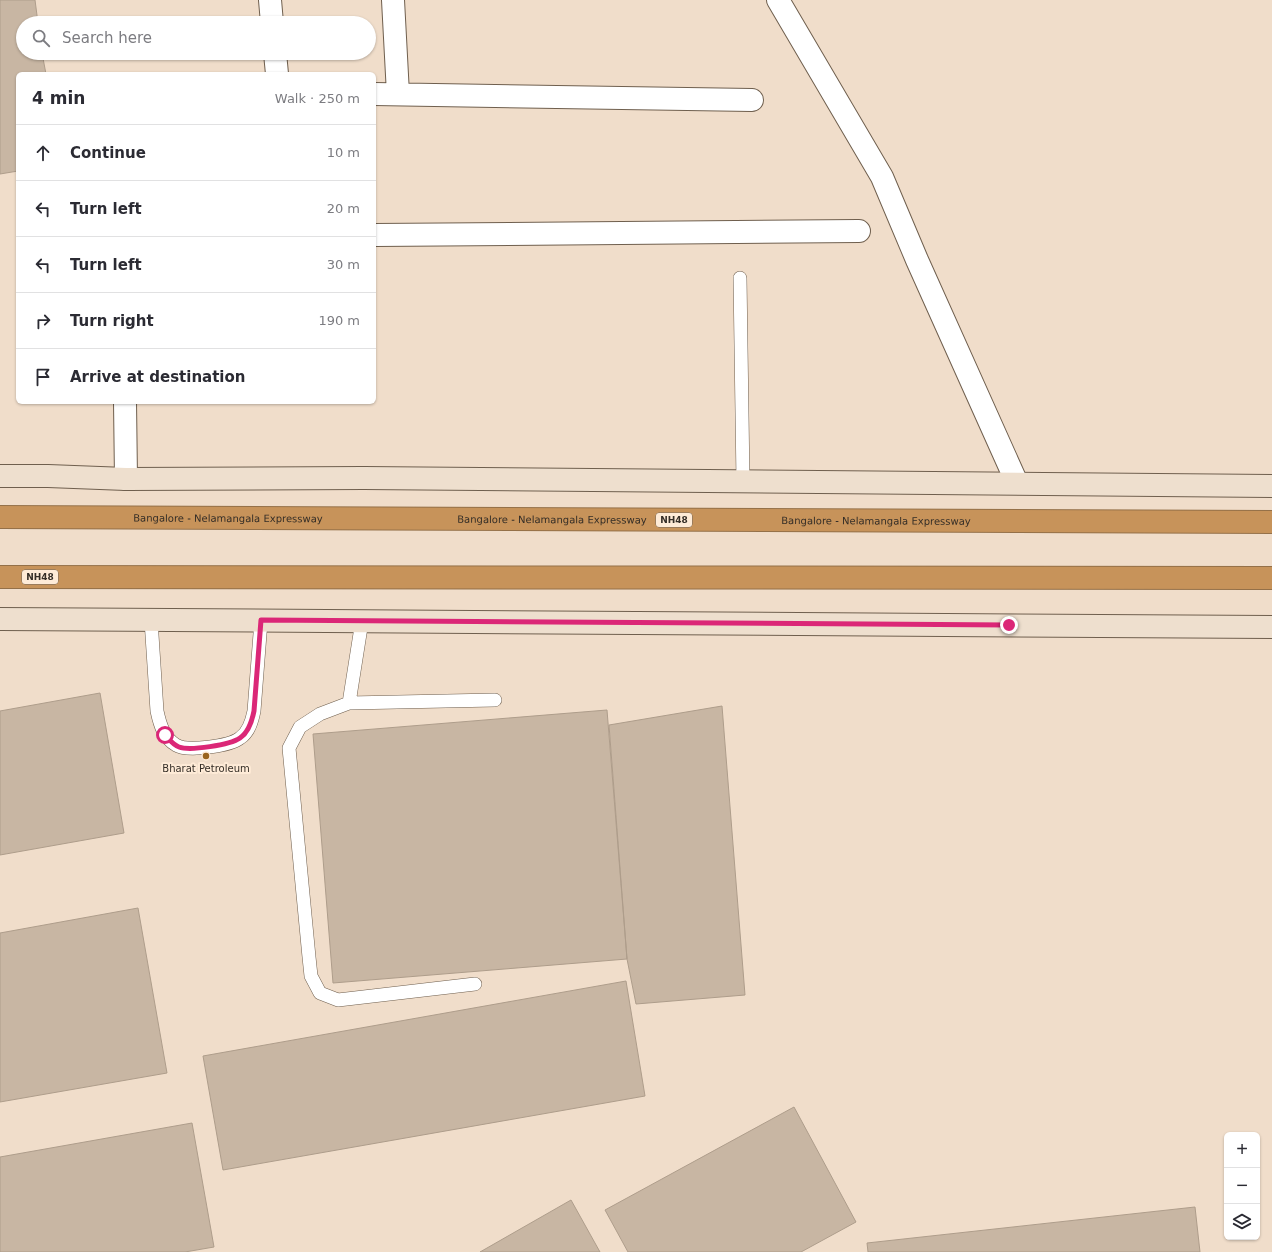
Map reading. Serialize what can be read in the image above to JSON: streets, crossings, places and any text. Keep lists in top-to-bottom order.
{
  "streets": {
    "highway": ["Bangalore - Nelamangala Expressway", "NH48"]
  },
  "places": ["Bharat Petroleum"],
  "page": {
    "search": "Search here",
    "heading": ["4 min", "Walk · 250 m"],
    "list": [
      ["Continue", "10 m"],
      ["Turn left", "20 m"],
      ["Turn left", "30 m"],
      ["Turn right", "190 m"],
      "Arrive at destination"
    ],
    "map_buttons": ["+", "−"]
  }
}
